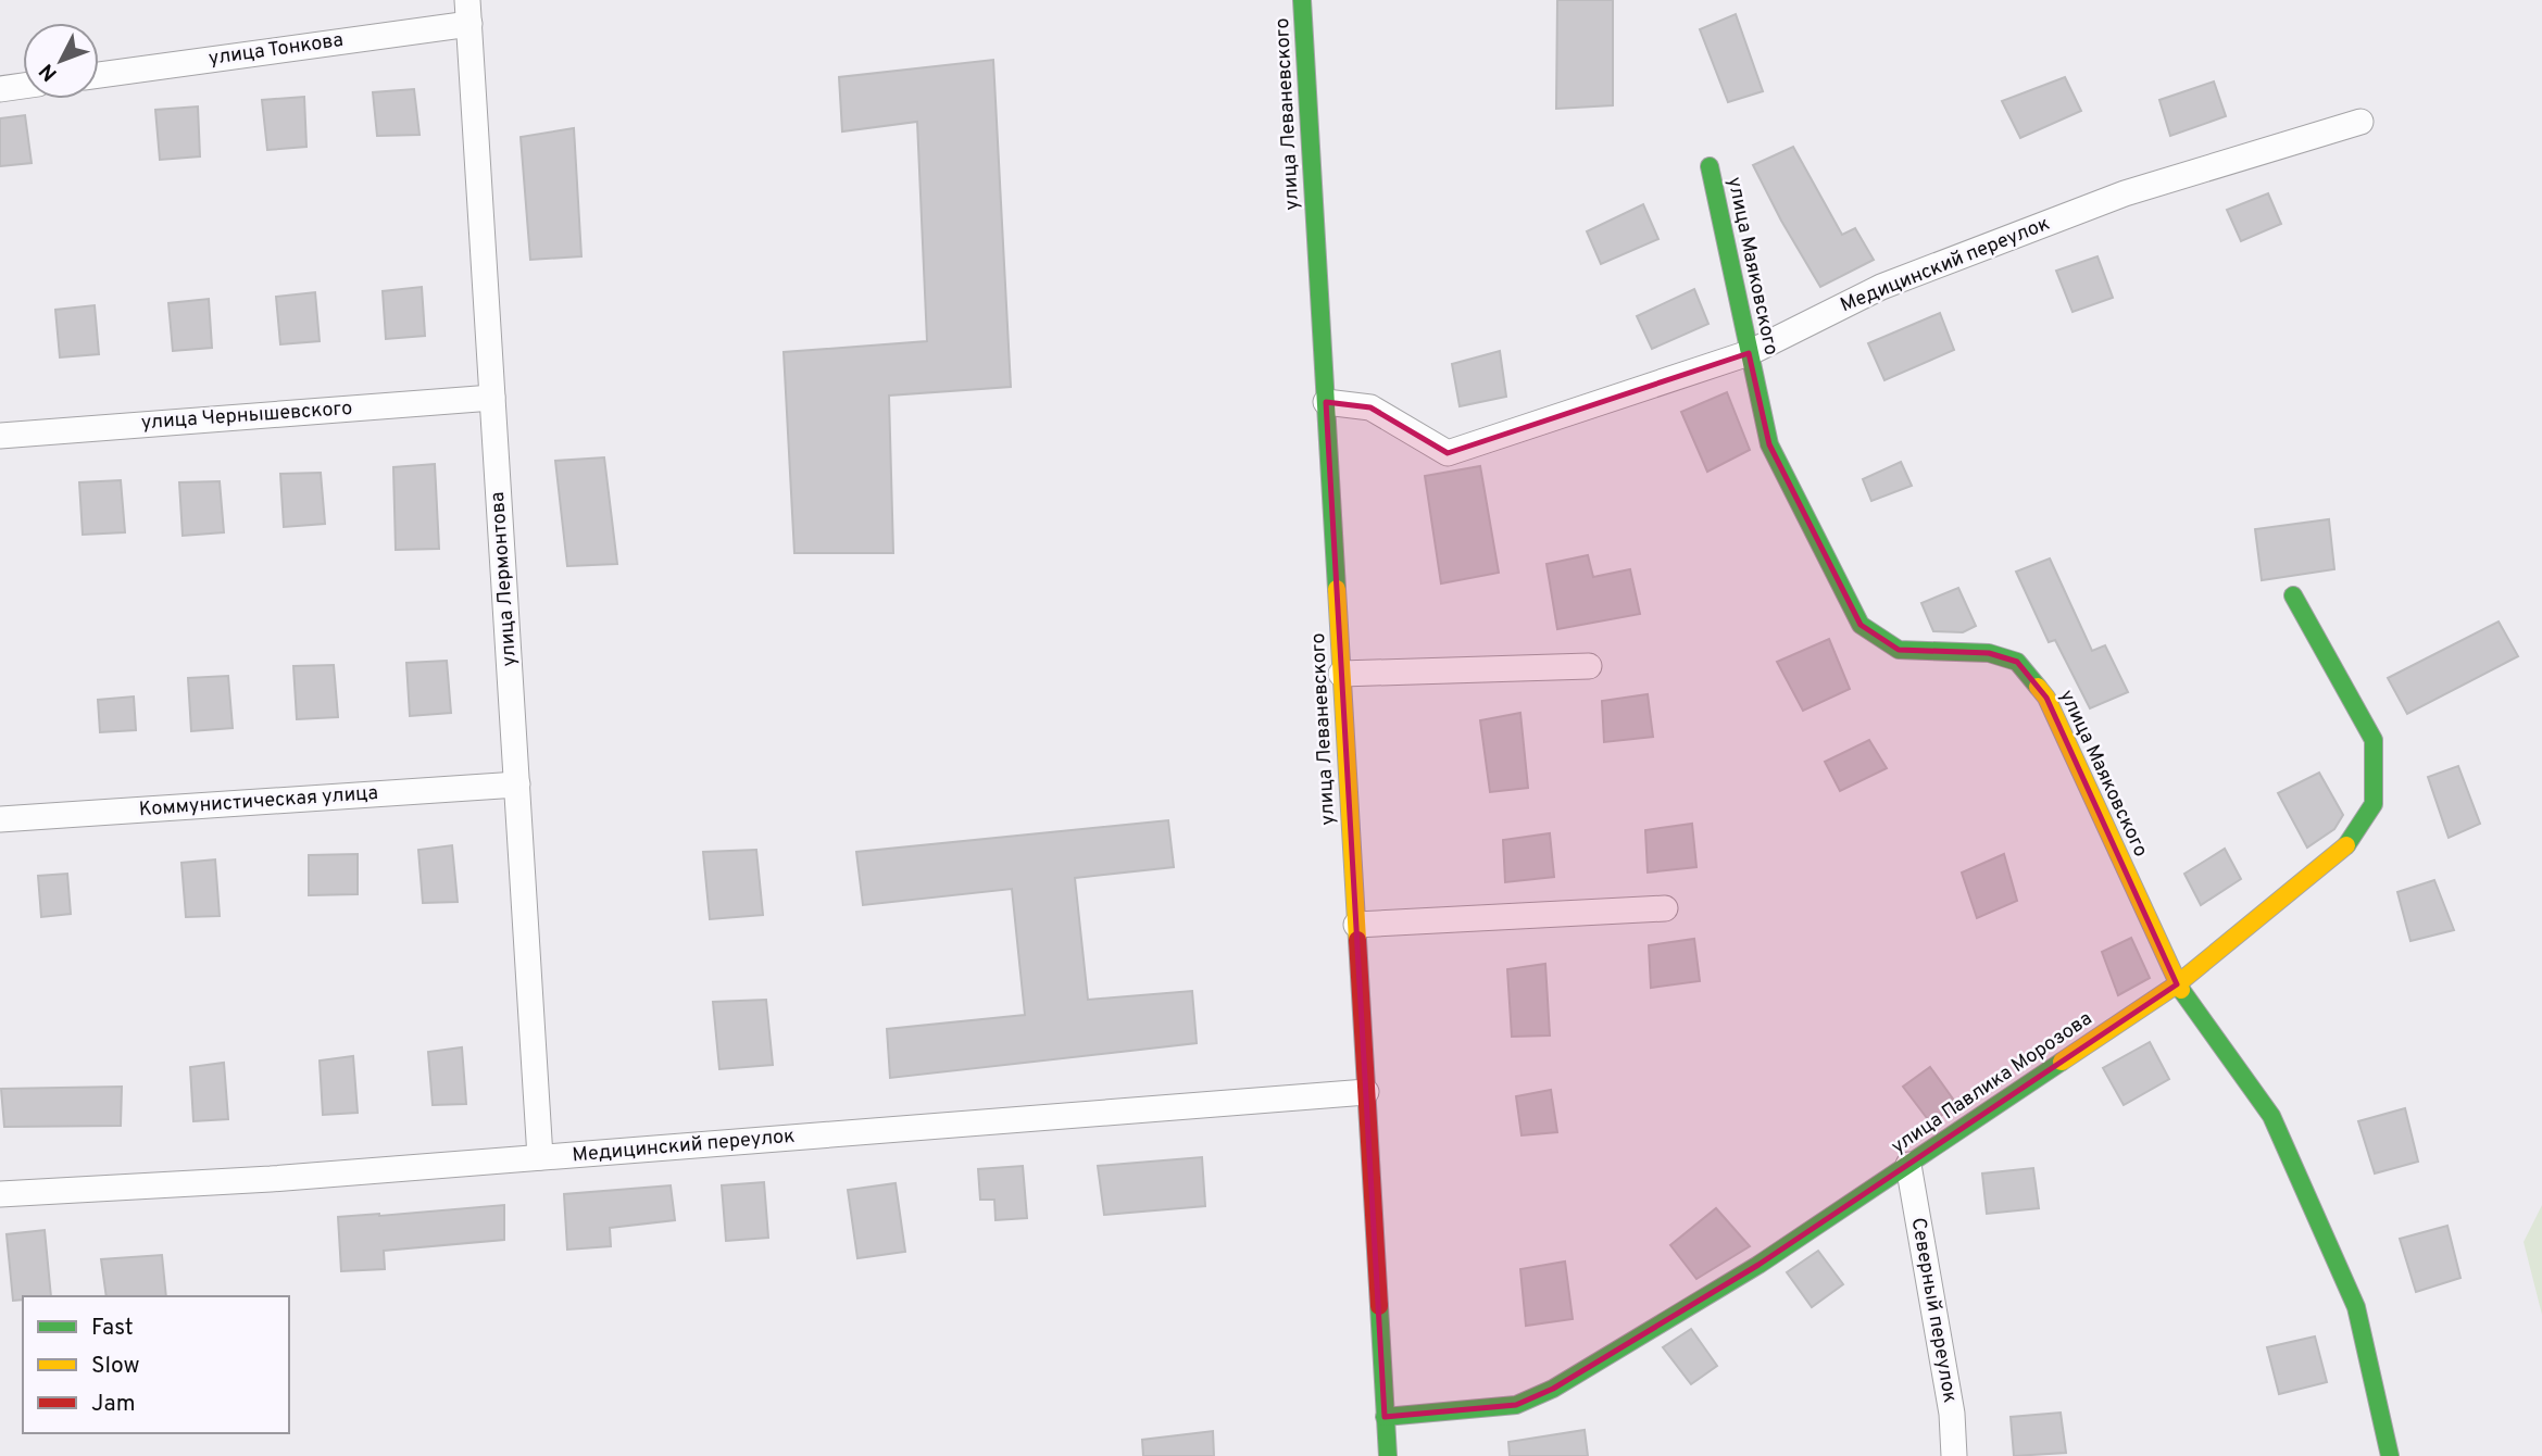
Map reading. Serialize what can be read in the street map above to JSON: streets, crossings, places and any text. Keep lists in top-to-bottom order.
{
  "streets": {
    "street": [
      "улица Тонкова",
      "улица Леваневского",
      "Медицинский переулок",
      "улица Маяковского",
      "улица Чернышевского",
      "улица Лермонтова",
      "Коммунистическая улица",
      "улица Павлика Морозова",
      "Северный переулок"
    ]
  },
  "crossings": [
    ["улица Тонкова", "улица Лермонтова"],
    ["улица Леваневского", "Медицинский переулок"],
    ["улица Леваневского", "улица Павлика Морозова"],
    ["Медицинский переулок", "улица Маяковского"],
    ["Медицинский переулок", "улица Лермонтова"],
    ["улица Маяковского", "улица Павлика Морозова"],
    ["улица Чернышевского", "улица Лермонтова"],
    ["улица Лермонтова", "Коммунистическая улица"],
    ["улица Павлика Морозова", "Северный переулок"]
  ],
  "legend": ["Fast", "Slow", "Jam"],
  "north": "bottom left"
}
